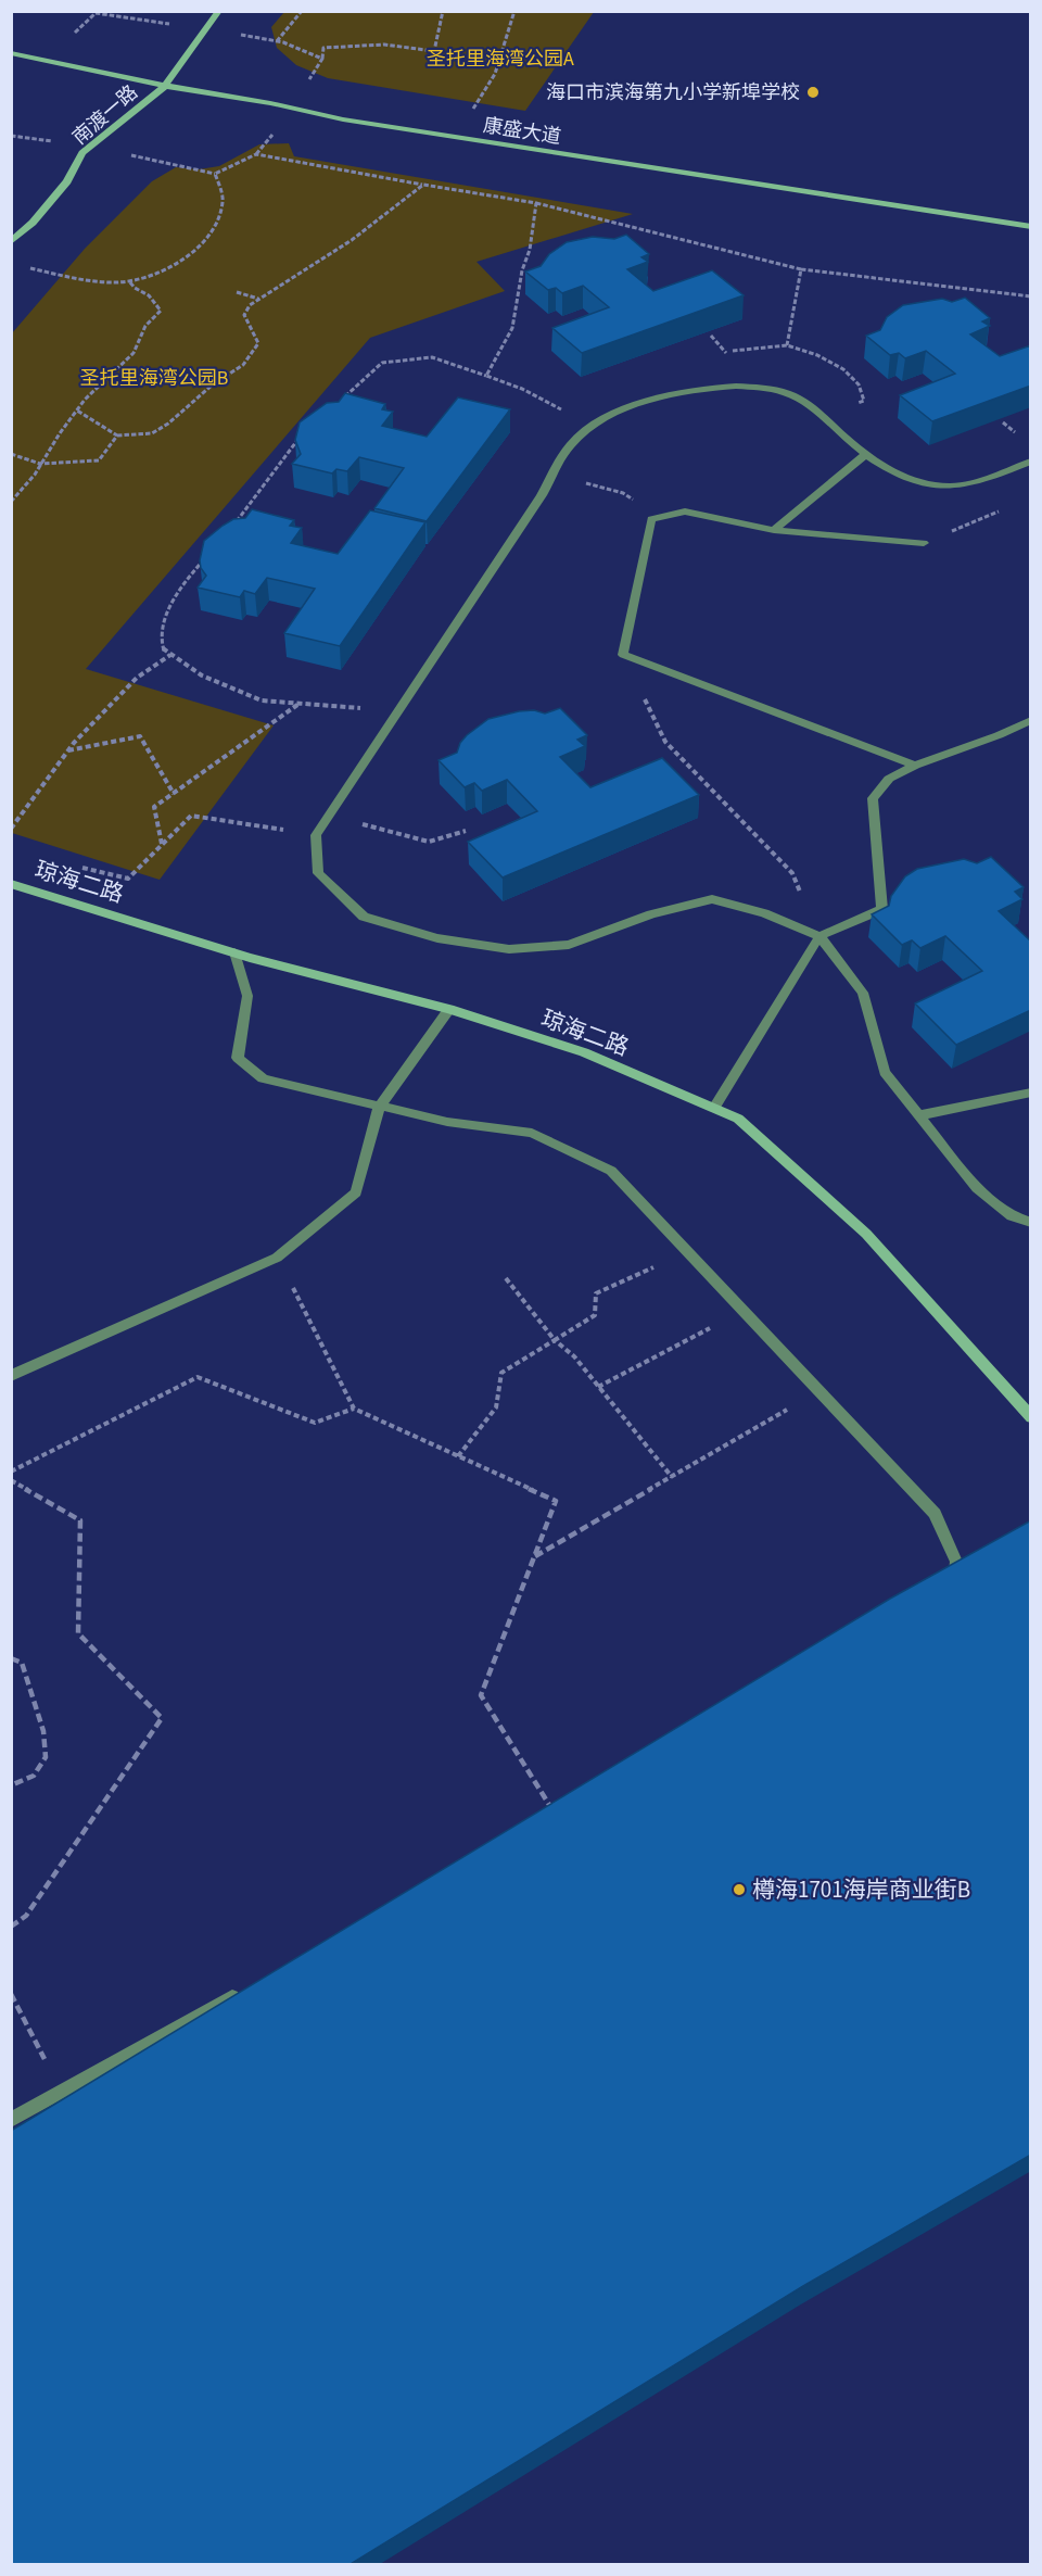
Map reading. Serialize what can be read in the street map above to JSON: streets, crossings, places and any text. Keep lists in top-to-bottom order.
{
  "streets": {
    "street": ["南渡一路", "康盛大道", "琼海二路"]
  },
  "crossings": [
    ["南渡一路", "康盛大道"]
  ],
  "parks": ["圣托里海湾公园A", "圣托里海湾公园B"],
  "places": ["海口市滨海第九小学新埠学校", "樽海1701海岸商业街B"]
}
